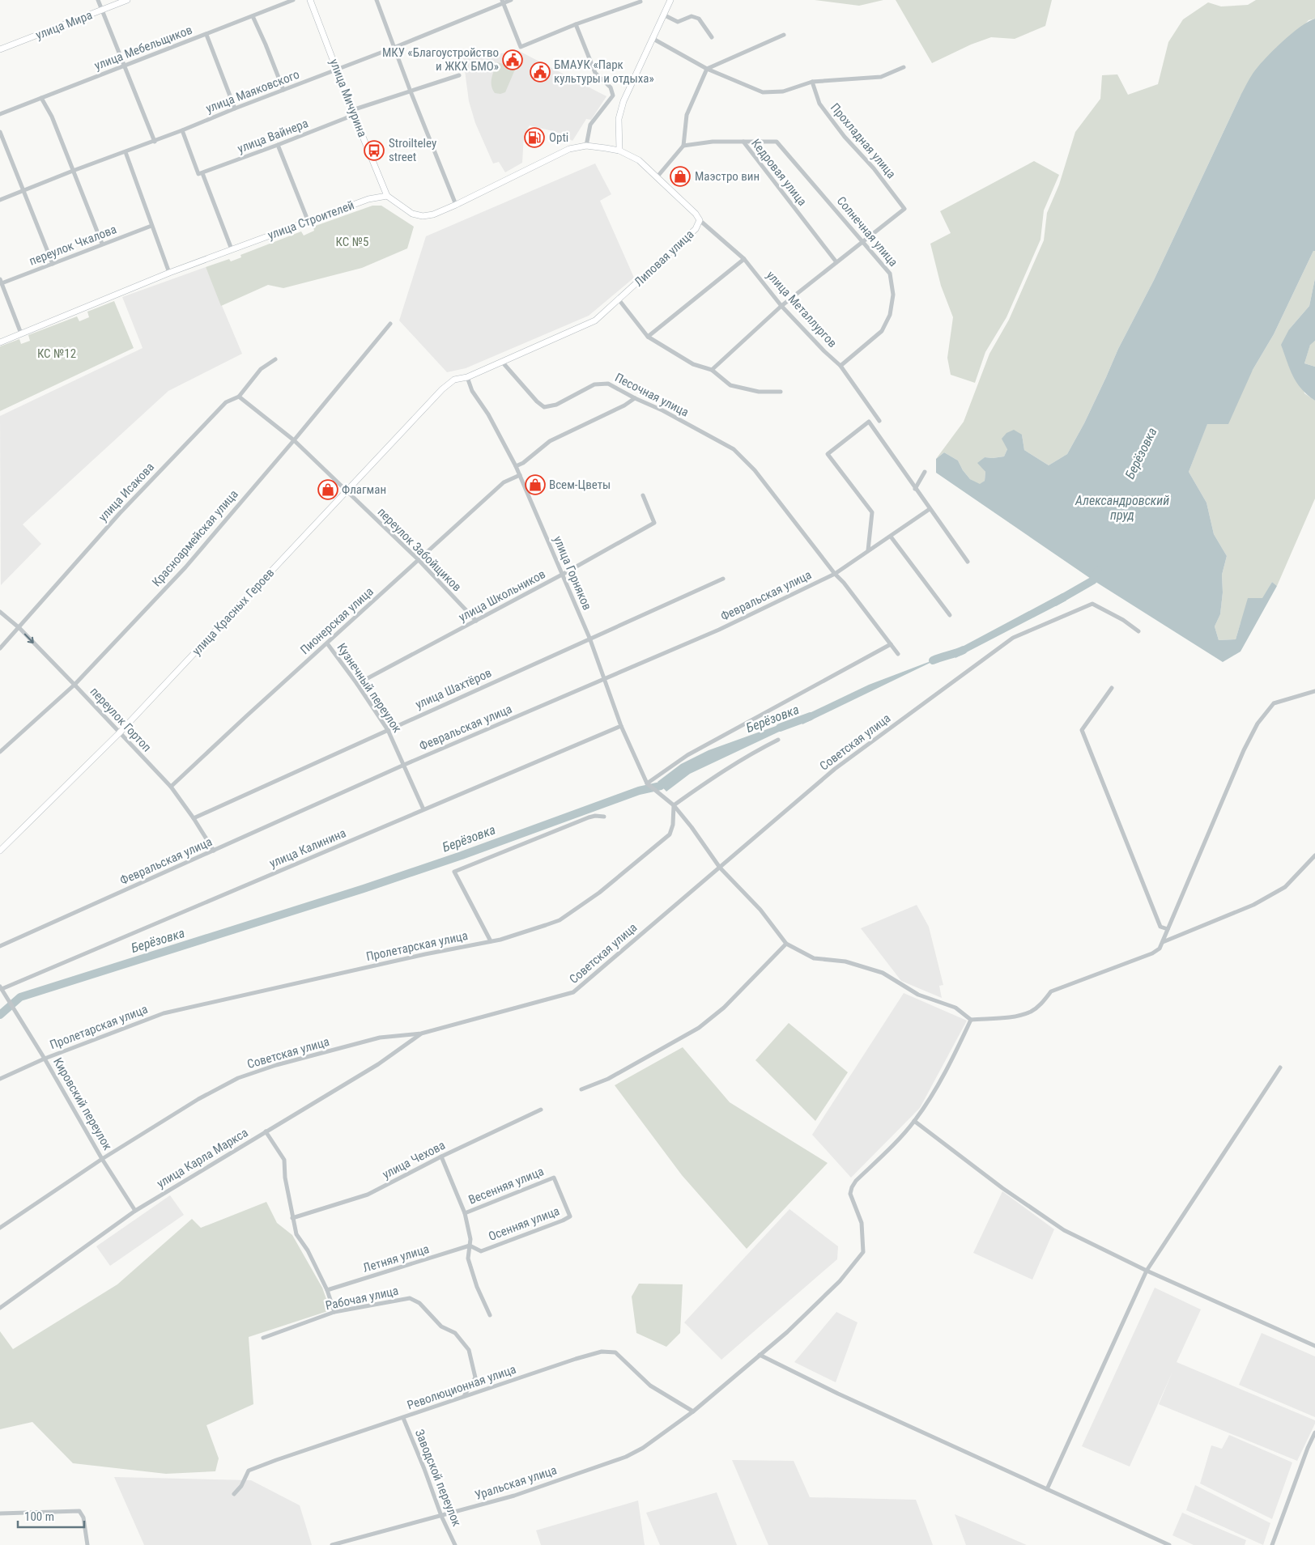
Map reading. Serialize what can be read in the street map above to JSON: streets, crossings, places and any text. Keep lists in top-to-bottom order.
{
  "streets": {
    "main road": [
      "улица Мира",
      "улица Мичурина",
      "улица Строителей",
      "Липовая улица",
      "улица Красных Героев"
    ],
    "street": [
      "улица Мебельщиков",
      "улица Маяковского",
      "улица Вайнера",
      "Прохладная улица",
      "Кедровая улица",
      "Солнечная улица",
      "переулок Чкалова",
      "улица Металлургов",
      "Песочная улица",
      "улица Исакова",
      "Красноармейская улица",
      "переулок Забойщиков",
      "улица Горняков",
      "улица Школьников",
      "Февральская улица",
      "Пионерская улица",
      "Кузнечный переулок",
      "улица Шахтёров",
      "переулок Гортоп",
      "Советская улица",
      "улица Калинина",
      "Пролетарская улица",
      "Кировский переулок",
      "улица Карла Маркса",
      "улица Чехова",
      "Весенняя улица",
      "Осенняя улица",
      "Летняя улица",
      "Рабочая улица",
      "Революционная улица",
      "Заводской переулок",
      "Уральская улица"
    ]
  },
  "crossings": [
    ["улица Маяковского", "улица Мичурина"],
    ["улица Мичурина", "улица Вайнера"],
    ["улица Мичурина", "улица Строителей"],
    ["Прохладная улица", "Солнечная улица"],
    ["Кедровая улица", "Солнечная улица"],
    ["Солнечная улица", "улица Металлургов"],
    ["Липовая улица", "улица Металлургов"],
    ["Липовая улица", "Песочная улица"],
    ["Липовая улица", "улица Красных Героев"],
    ["Песочная улица", "Февральская улица"],
    ["Песочная улица", "улица Красных Героев"],
    ["улица Исакова", "переулок Забойщиков"],
    ["улица Исакова", "переулок Гортоп"],
    ["Красноармейская улица", "переулок Забойщиков"],
    ["Красноармейская улица", "переулок Гортоп"],
    ["переулок Забойщиков", "улица Школьников"],
    ["переулок Забойщиков", "улица Красных Героев"],
    ["переулок Забойщиков", "Пионерская улица"],
    ["улица Горняков", "улица Школьников"],
    ["улица Горняков", "Февральская улица"],
    ["улица Горняков", "улица Красных Героев"],
    ["улица Горняков", "Пионерская улица"],
    ["улица Горняков", "улица Шахтёров"],
    ["улица Горняков", "улица Калинина"],
    ["улица Школьников", "Кузнечный переулок"],
    ["Февральская улица", "Кузнечный переулок"],
    ["Февральская улица", "переулок Гортоп"],
    ["улица Красных Героев", "переулок Гортоп"],
    ["Пионерская улица", "Кузнечный переулок"],
    ["Пионерская улица", "переулок Гортоп"],
    ["Кузнечный переулок", "улица Шахтёров"],
    ["Кузнечный переулок", "улица Калинина"],
    ["улица Шахтёров", "переулок Гортоп"],
    ["Советская улица", "Кировский переулок"],
    ["Советская улица", "улица Карла Маркса"],
    ["улица Калинина", "Кировский переулок"],
    ["Пролетарская улица", "Кировский переулок"],
    ["Кировский переулок", "улица Карла Маркса"],
    ["Весенняя улица", "Осенняя улица"],
    ["Осенняя улица", "Летняя улица"],
    ["Рабочая улица", "Революционная улица"],
    ["Революционная улица", "Заводской переулок"],
    ["Революционная улица", "Уральская улица"],
    ["Заводской переулок", "Уральская улица"]
  ],
  "water": ["Берёзовка", "Александровский пруд"],
  "parks": ["КС №5", "КС №12"],
  "places": {
    "public building": ["МКУ «Благоустройство и ЖКХ БМО»", "БМАУК «Парк культуры и отдыха»"],
    "fuel station": ["Opti"],
    "bus stop": ["Stroilteley street"],
    "shop": ["Маэстро вин", "Всем-Цветы", "Флагман"]
  },
  "scale_bar": "100 m"
}
